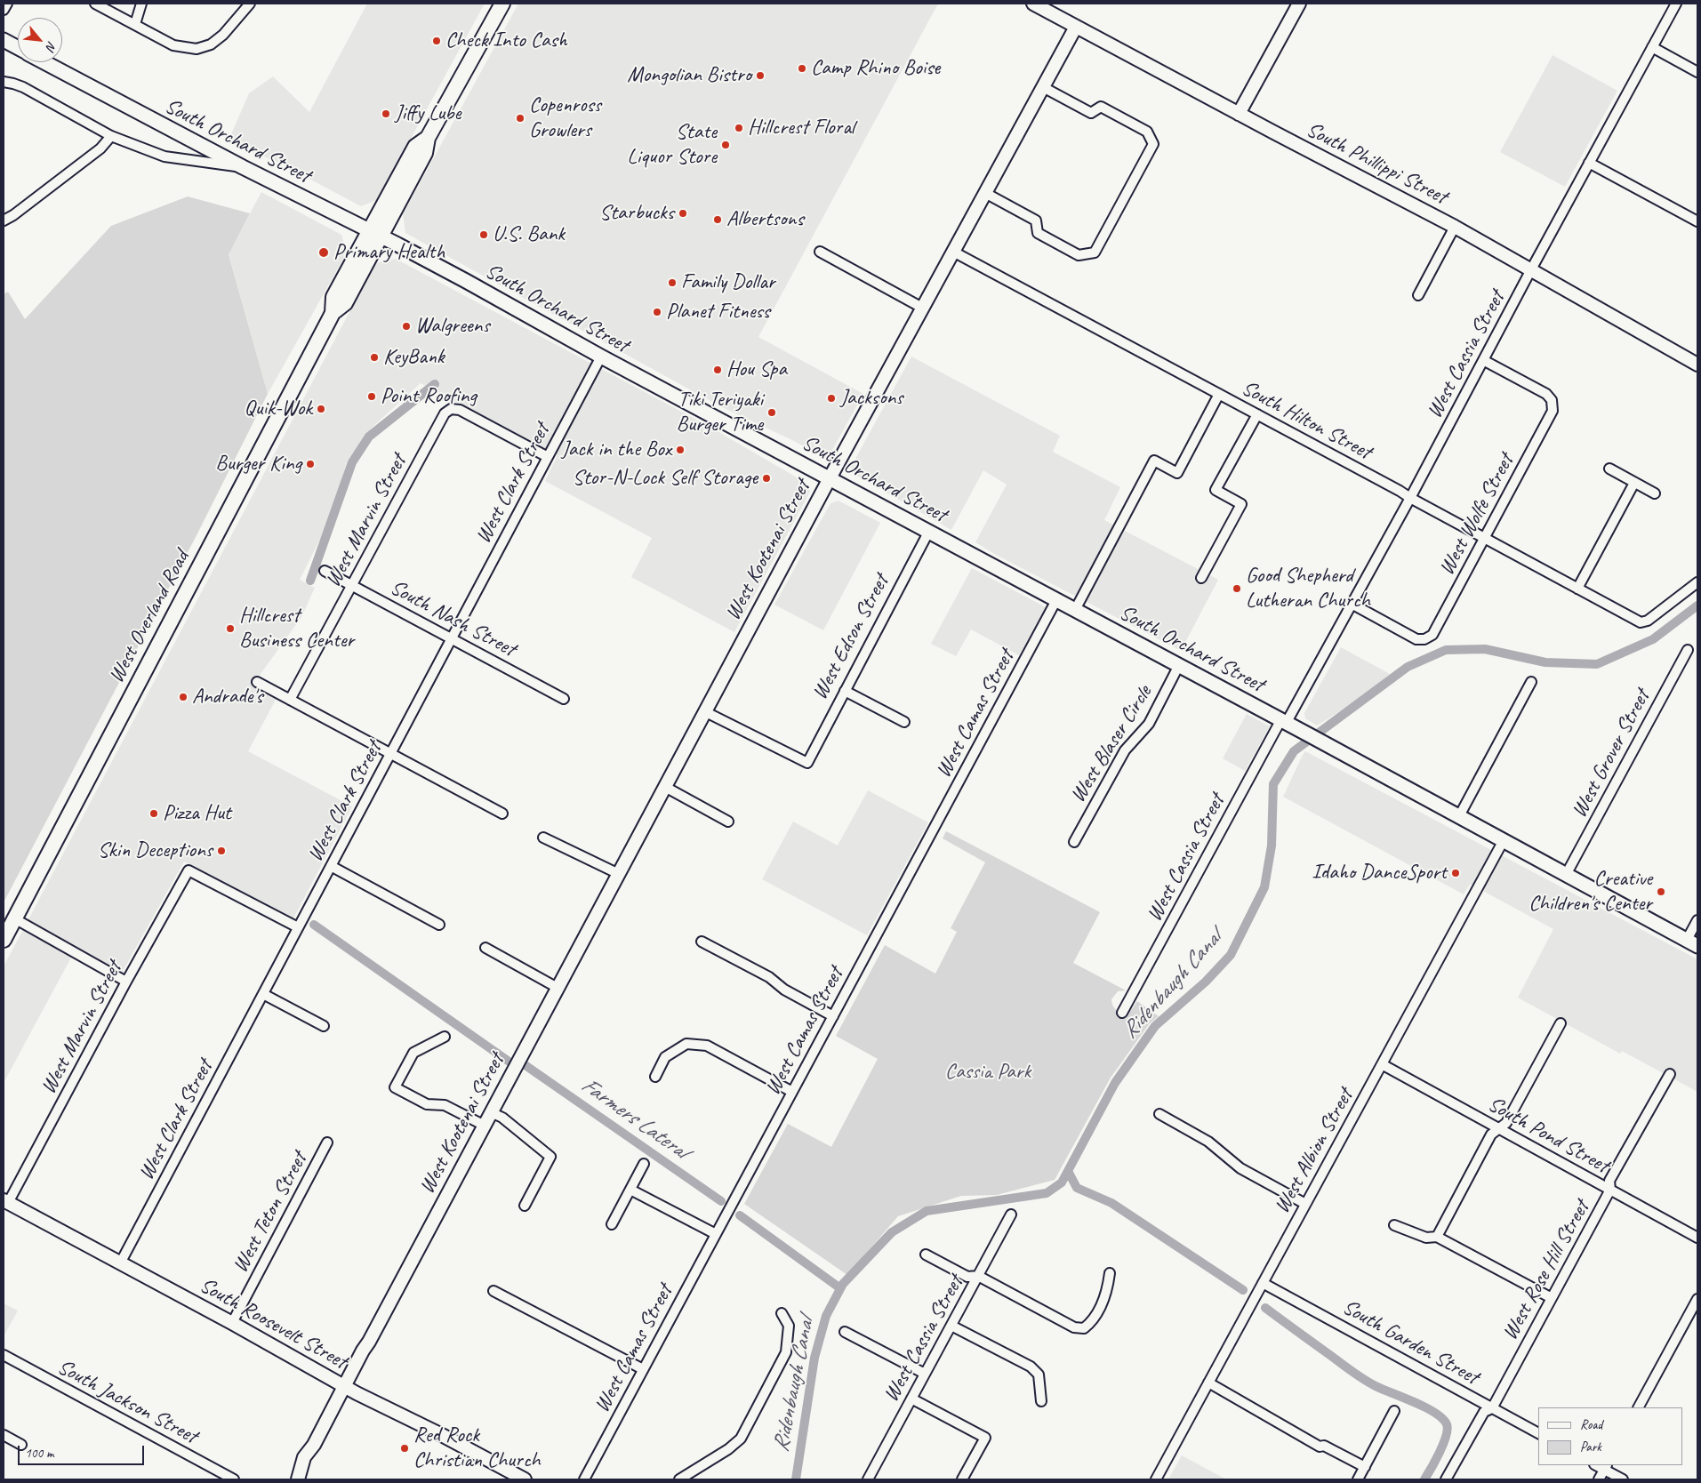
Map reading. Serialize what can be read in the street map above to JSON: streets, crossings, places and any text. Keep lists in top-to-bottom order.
{
  "streets": {
    "main road": ["South Orchard Street", "West Overland Road"],
    "street": [
      "South Phillippi Street",
      "West Cassia Street",
      "South Hilton Street",
      "West Clark Street",
      "West Wolfe Street",
      "West Marvin Street",
      "West Kootenai Street",
      "South Nash Street",
      "West Edson Street",
      "West Camas Street",
      "West Blaser Circle",
      "West Grover Street",
      "South Pond Street",
      "West Albion Street",
      "West Teton Street",
      "West Rose Hill Street",
      "South Roosevelt Street",
      "South Garden Street",
      "South Jackson Street"
    ]
  },
  "crossings": [
    ["South Orchard Street", "West Cassia Street"],
    ["South Orchard Street", "West Clark Street"],
    ["South Orchard Street", "West Kootenai Street"],
    ["South Orchard Street", "West Overland Road"],
    ["South Orchard Street", "West Edson Street"],
    ["South Orchard Street", "West Camas Street"],
    ["South Orchard Street", "West Blaser Circle"],
    ["South Orchard Street", "West Grover Street"],
    ["South Orchard Street", "West Albion Street"],
    ["South Phillippi Street", "West Cassia Street"],
    ["South Phillippi Street", "West Kootenai Street"],
    ["West Cassia Street", "South Hilton Street"],
    ["West Cassia Street", "West Wolfe Street"],
    ["South Hilton Street", "West Wolfe Street"],
    ["South Hilton Street", "West Kootenai Street"],
    ["West Clark Street", "West Marvin Street"],
    ["West Clark Street", "South Nash Street"],
    ["West Clark Street", "South Roosevelt Street"],
    ["West Marvin Street", "South Nash Street"],
    ["West Marvin Street", "South Roosevelt Street"],
    ["West Kootenai Street", "West Edson Street"],
    ["West Kootenai Street", "South Roosevelt Street"],
    ["South Pond Street", "West Albion Street"],
    ["South Pond Street", "West Rose Hill Street"],
    ["West Albion Street", "South Garden Street"],
    ["West Teton Street", "South Roosevelt Street"],
    ["West Rose Hill Street", "South Garden Street"]
  ],
  "water": ["Ridenbaugh Canal", "Farmers Lateral"],
  "parks": ["Cassia Park"],
  "places": [
    "Check Into Cash",
    "Camp Rhino Boise",
    "Mongolian Bistro",
    "Jiffy Lube",
    "Copenross Growlers",
    "Hillcrest Floral",
    "State Liquor Store",
    "Starbucks",
    "Albertsons",
    "U.S. Bank",
    "Primary Health",
    "Family Dollar",
    "Planet Fitness",
    "Walgreens",
    "KeyBank",
    "Hou Spa",
    "Point Roofing",
    "Jacksons",
    "Quik-Wok",
    "Tiki Teriyaki Burger Time",
    "Jack in the Box",
    "Burger King",
    "Stor-N-Lock Self Storage",
    "Good Shepherd Lutheran Church",
    "Hillcrest Business Center",
    "Andrade's",
    "Pizza Hut",
    "Skin Deceptions",
    "Idaho DanceSport",
    "Creative Children's Center",
    "Red Rock Christian Church"
  ],
  "legend": ["Road", "Park"],
  "scale_bar": "100 m",
  "north": "bottom right"
}
